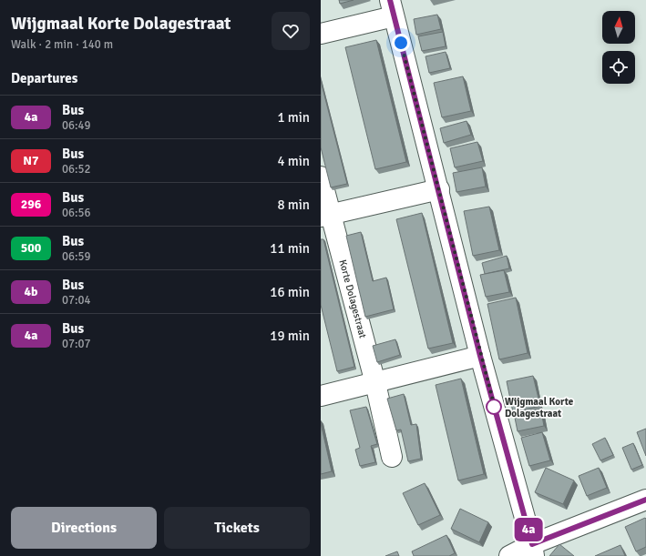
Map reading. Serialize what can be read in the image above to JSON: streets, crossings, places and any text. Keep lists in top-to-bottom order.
{
  "streets": {
    "street": ["Korte Dolagestraat"]
  },
  "places": ["Wijgmaal Korte Dolagestraat"],
  "lines": ["bus line 4a"],
  "north": "top",
  "page": {
    "heading": [
      ["Wijgmaal Korte Dolagestraat", "Walk · 2 min · 140 m"],
      "Departures"
    ],
    "on_map": "4a",
    "list": [
      {
        "mark": "4a",
        "name": "Bus",
        "note": "06:49",
        "value": "1 min"
      },
      {
        "mark": "N7",
        "name": "Bus",
        "note": "06:52",
        "value": "4 min"
      },
      {
        "mark": "296",
        "name": "Bus",
        "note": "06:56",
        "value": "8 min"
      },
      {
        "mark": "500",
        "name": "Bus",
        "note": "06:59",
        "value": "11 min"
      },
      {
        "mark": "4b",
        "name": "Bus",
        "note": "07:04",
        "value": "16 min"
      },
      {
        "mark": "4a",
        "name": "Bus",
        "note": "07:07",
        "value": "19 min"
      }
    ],
    "buttons": ["Directions", "Tickets"]
  }
}
